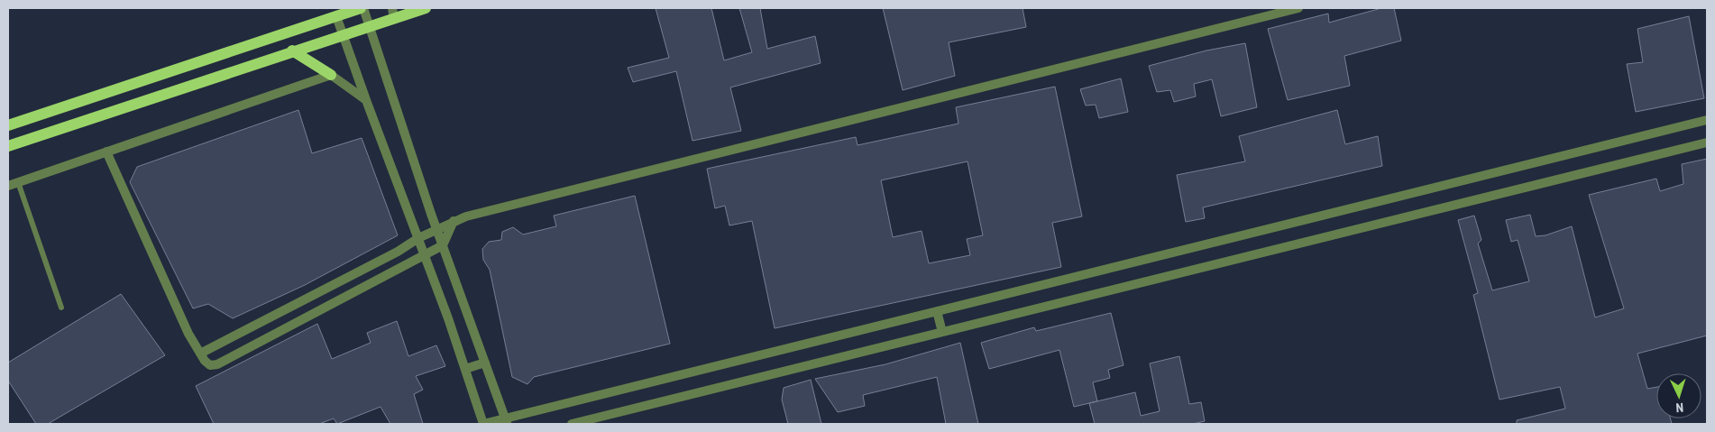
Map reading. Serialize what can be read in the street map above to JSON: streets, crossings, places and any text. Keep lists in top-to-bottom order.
{
  "north": "bottom"
}
